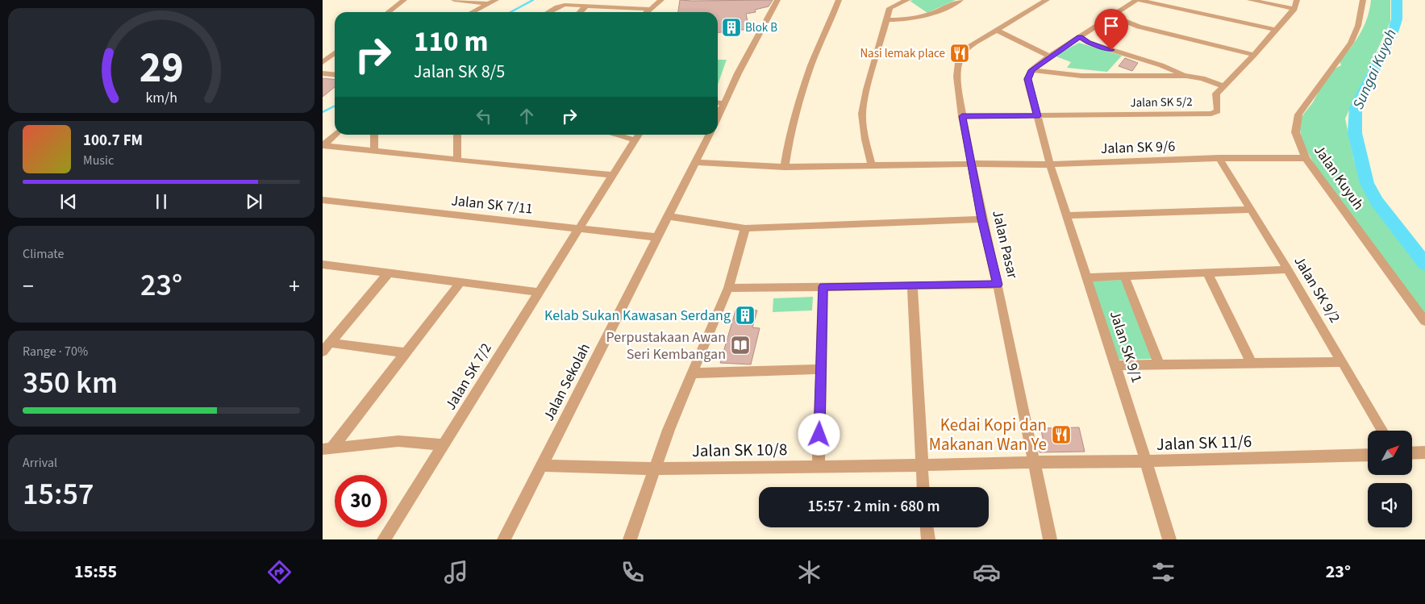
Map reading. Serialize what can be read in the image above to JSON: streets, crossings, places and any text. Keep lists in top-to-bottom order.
{
  "streets": {
    "street": [
      "Jalan SK 5/2",
      "Jalan SK 9/6",
      "Jalan Kuyuh",
      "Jalan SK 7/11",
      "Jalan Pasar",
      "Jalan SK 9/2",
      "Jalan SK 9/1",
      "Jalan SK 7/2",
      "Jalan Sekolah",
      "Jalan SK 11/6",
      "Jalan SK 10/8"
    ]
  },
  "crossings": [
    ["Jalan SK 5/2", "Jalan Pasar"],
    ["Jalan SK 5/2", "Jalan SK 9/1"],
    ["Jalan SK 9/6", "Jalan Kuyuh"],
    ["Jalan SK 9/6", "Jalan Pasar"],
    ["Jalan SK 9/6", "Jalan SK 9/2"],
    ["Jalan SK 9/6", "Jalan SK 9/1"],
    ["Jalan SK 9/6", "Jalan Sekolah"],
    ["Jalan SK 7/11", "Jalan SK 7/2"],
    ["Jalan SK 7/11", "Jalan Sekolah"],
    ["Jalan Pasar", "Jalan SK 11/6"],
    ["Jalan Pasar", "Jalan SK 10/8"],
    ["Jalan SK 9/1", "Jalan SK 11/6"],
    ["Jalan Sekolah", "Jalan SK 10/8"],
    ["Jalan SK 11/6", "Jalan SK 10/8"]
  ],
  "water": ["Sungai Kuyoh"],
  "places": {
    "building": ["Blok B", "Kelab Sukan Kawasan Serdang"],
    "restaurant": ["Nasi lemak place", "Kedai Kopi dan Makanan Wan Ye"],
    "library": ["Perpustakaan Awan Seri Kembangan"]
  },
  "north": "top right",
  "page": {
    "turn": ["110 m", "Jalan SK 8/5"],
    "song": ["100.7 FM", "Music"],
    "tile": [
      "Climate",
      ["Range · 70%", "350 km"],
      ["Arrival", "15:57"]
    ],
    "heat": ["−", "23°", "+"],
    "limit": "30",
    "trip": "15:57 · 2 min · 680 m",
    "tabs": ["15:55", "23°"],
    "gauge": ["29", "km/h"]
  }
}
